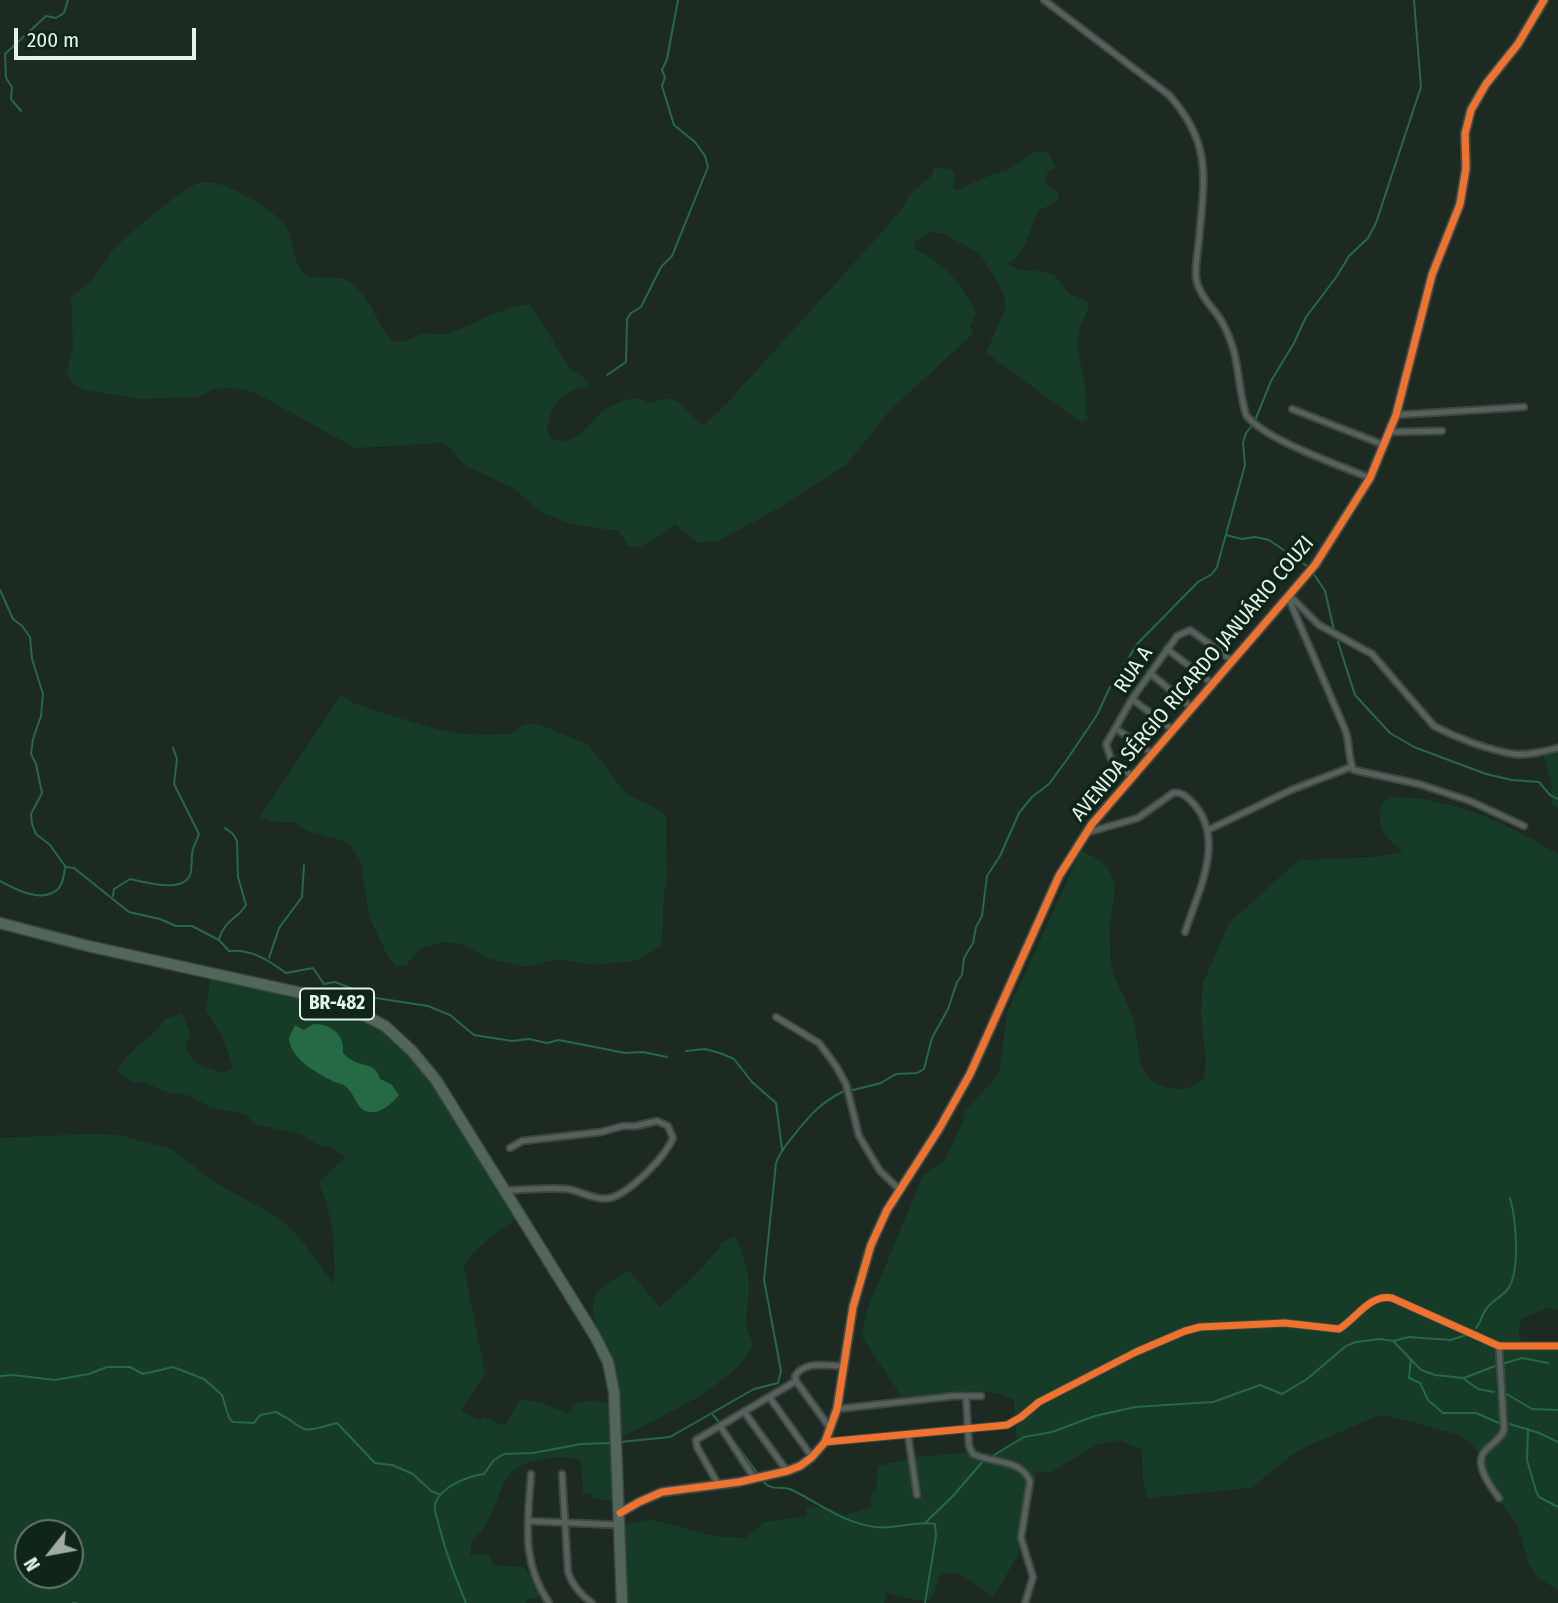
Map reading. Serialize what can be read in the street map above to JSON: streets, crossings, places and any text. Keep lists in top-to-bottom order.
{
  "streets": {
    "highway": ["BR-482"],
    "street": ["RUA A", "AVENIDA SÉRGIO RICARDO JANUÁRIO COUZI"]
  },
  "crossings": [
    ["RUA A", "AVENIDA SÉRGIO RICARDO JANUÁRIO COUZI"],
    ["AVENIDA SÉRGIO RICARDO JANUÁRIO COUZI", "BR-482"]
  ],
  "scale_bar": "200 m",
  "north": "bottom left"
}
